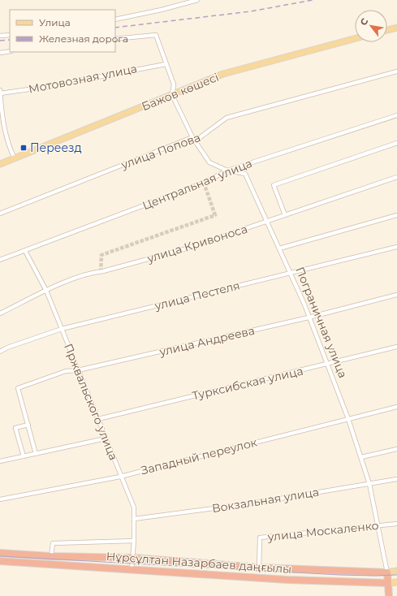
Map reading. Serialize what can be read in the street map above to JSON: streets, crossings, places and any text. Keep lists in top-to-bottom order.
{
  "streets": {
    "highway": ["Пограничная улица", "Нұрсұлтан Назарбаев даңғылы"],
    "main road": ["Бажов көшесі"],
    "street": [
      "Мотовозная улица",
      "улица Попова",
      "Центральная улица",
      "улица Кривоноса",
      "улица Пестеля",
      "улица Андреева",
      "Турксибская улица",
      "Пржвальского улица",
      "Западный переулок",
      "Вокзальная улица",
      "улица Москаленко"
    ]
  },
  "crossings": [
    ["Бажов көшесі", "Пограничная улица"],
    ["улица Попова", "Пограничная улица"],
    ["Центральная улица", "Пограничная улица"],
    ["Центральная улица", "Пржвальского улица"],
    ["улица Кривоноса", "Пограничная улица"],
    ["улица Кривоноса", "Пржвальского улица"],
    ["улица Пестеля", "Пограничная улица"],
    ["улица Пестеля", "Пржвальского улица"],
    ["Пограничная улица", "улица Андреева"],
    ["Пограничная улица", "Турксибская улица"],
    ["Пограничная улица", "Западный переулок"],
    ["Пограничная улица", "Вокзальная улица"],
    ["Пограничная улица", "улица Москаленко"],
    ["Пограничная улица", "Нұрсұлтан Назарбаев даңғылы"],
    ["улица Андреева", "Пржвальского улица"],
    ["Турксибская улица", "Пржвальского улица"],
    ["Пржвальского улица", "Западный переулок"],
    ["Пржвальского улица", "Вокзальная улица"],
    ["Пржвальского улица", "Нұрсұлтан Назарбаев даңғылы"],
    ["улица Москаленко", "Нұрсұлтан Назарбаев даңғылы"]
  ],
  "places": {
    "transit": ["Переезд"]
  },
  "legend": ["Улица", "Железная дорога"],
  "north": "top left"
}
